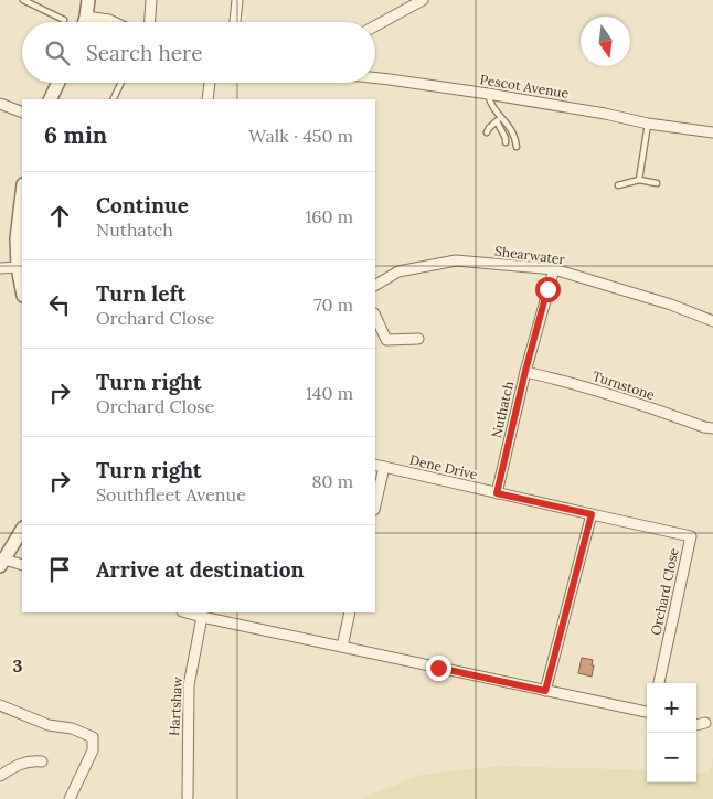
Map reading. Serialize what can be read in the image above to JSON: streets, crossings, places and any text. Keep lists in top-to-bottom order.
{
  "streets": {
    "street": [
      "Pescot Avenue",
      "Shearwater",
      "Turnstone",
      "Nuthatch",
      "Dene Drive",
      "Orchard Close",
      "Hartshaw"
    ]
  },
  "crossings": [
    ["Shearwater", "Nuthatch"],
    ["Turnstone", "Nuthatch"],
    ["Nuthatch", "Dene Drive"],
    ["Nuthatch", "Orchard Close"],
    ["Dene Drive", "Orchard Close"]
  ],
  "north": "bottom",
  "page": {
    "search": "Search here",
    "heading": ["6 min", "Walk · 450 m"],
    "list": [
      ["Continue", "Nuthatch", "160 m"],
      ["Turn left", "Orchard Close", "70 m"],
      ["Turn right", "Orchard Close", "140 m"],
      ["Turn right", "Southfleet Avenue", "80 m"],
      "Arrive at destination"
    ],
    "map_buttons": ["+", "−"]
  },
  "grid": {
    "rows": ["3"]
  }
}
